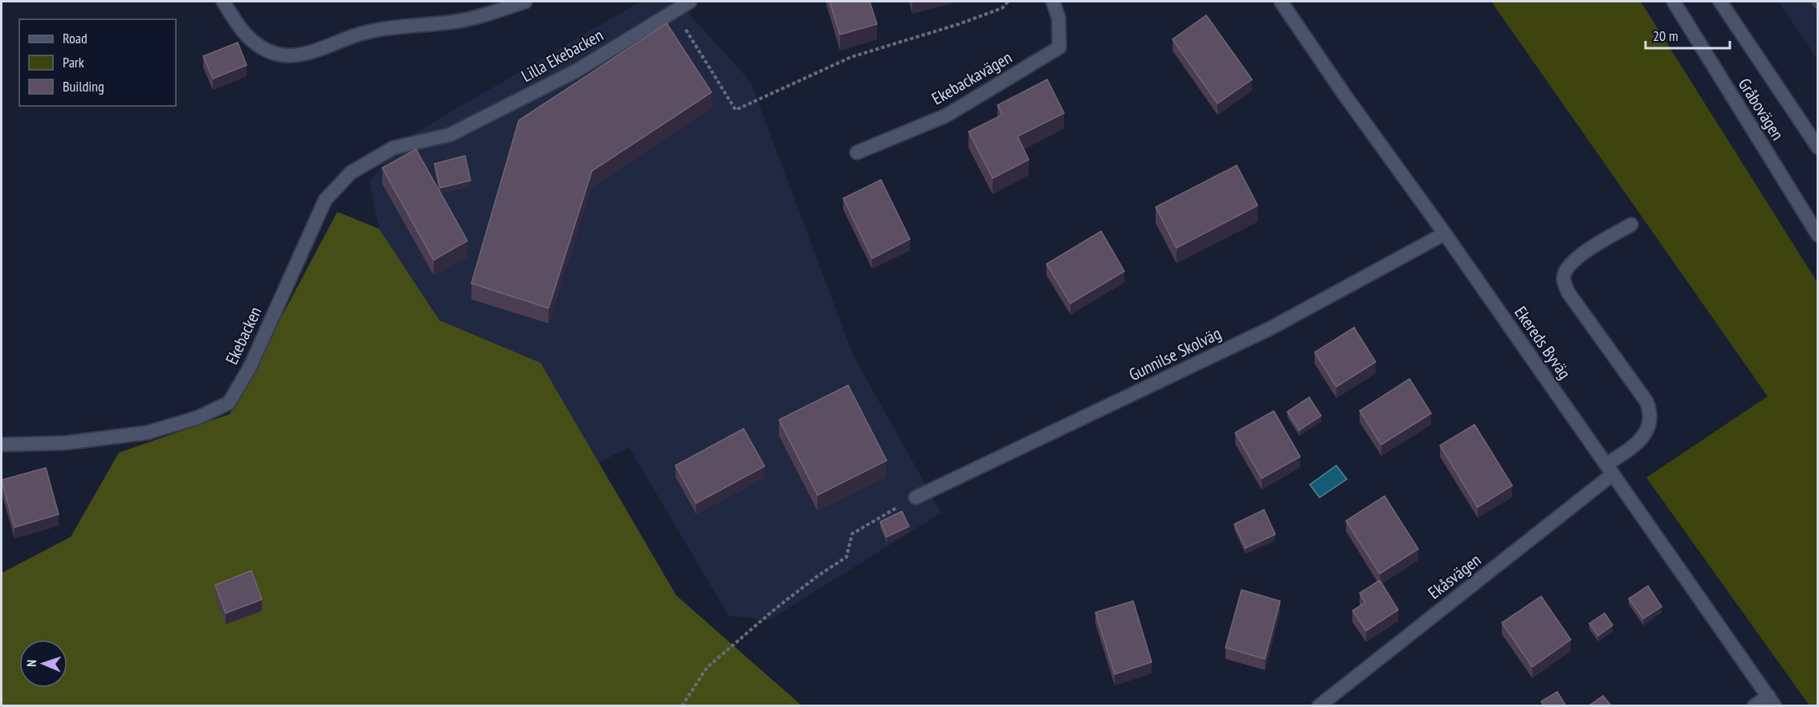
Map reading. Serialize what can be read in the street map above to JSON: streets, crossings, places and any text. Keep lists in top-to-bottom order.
{
  "streets": {
    "street": [
      "Lilla Ekebacken",
      "Ekebackavägen",
      "Gråbovägen",
      "Ekebacken",
      "Ekereds Byväg",
      "Gunnilse Skolväg",
      "Ekåsvägen"
    ]
  },
  "crossings": [
    ["Lilla Ekebacken", "Ekebacken"],
    ["Ekereds Byväg", "Gunnilse Skolväg"],
    ["Ekereds Byväg", "Ekåsvägen"]
  ],
  "legend": ["Road", "Park", "Building"],
  "scale_bar": "20 m",
  "north": "left"
}
